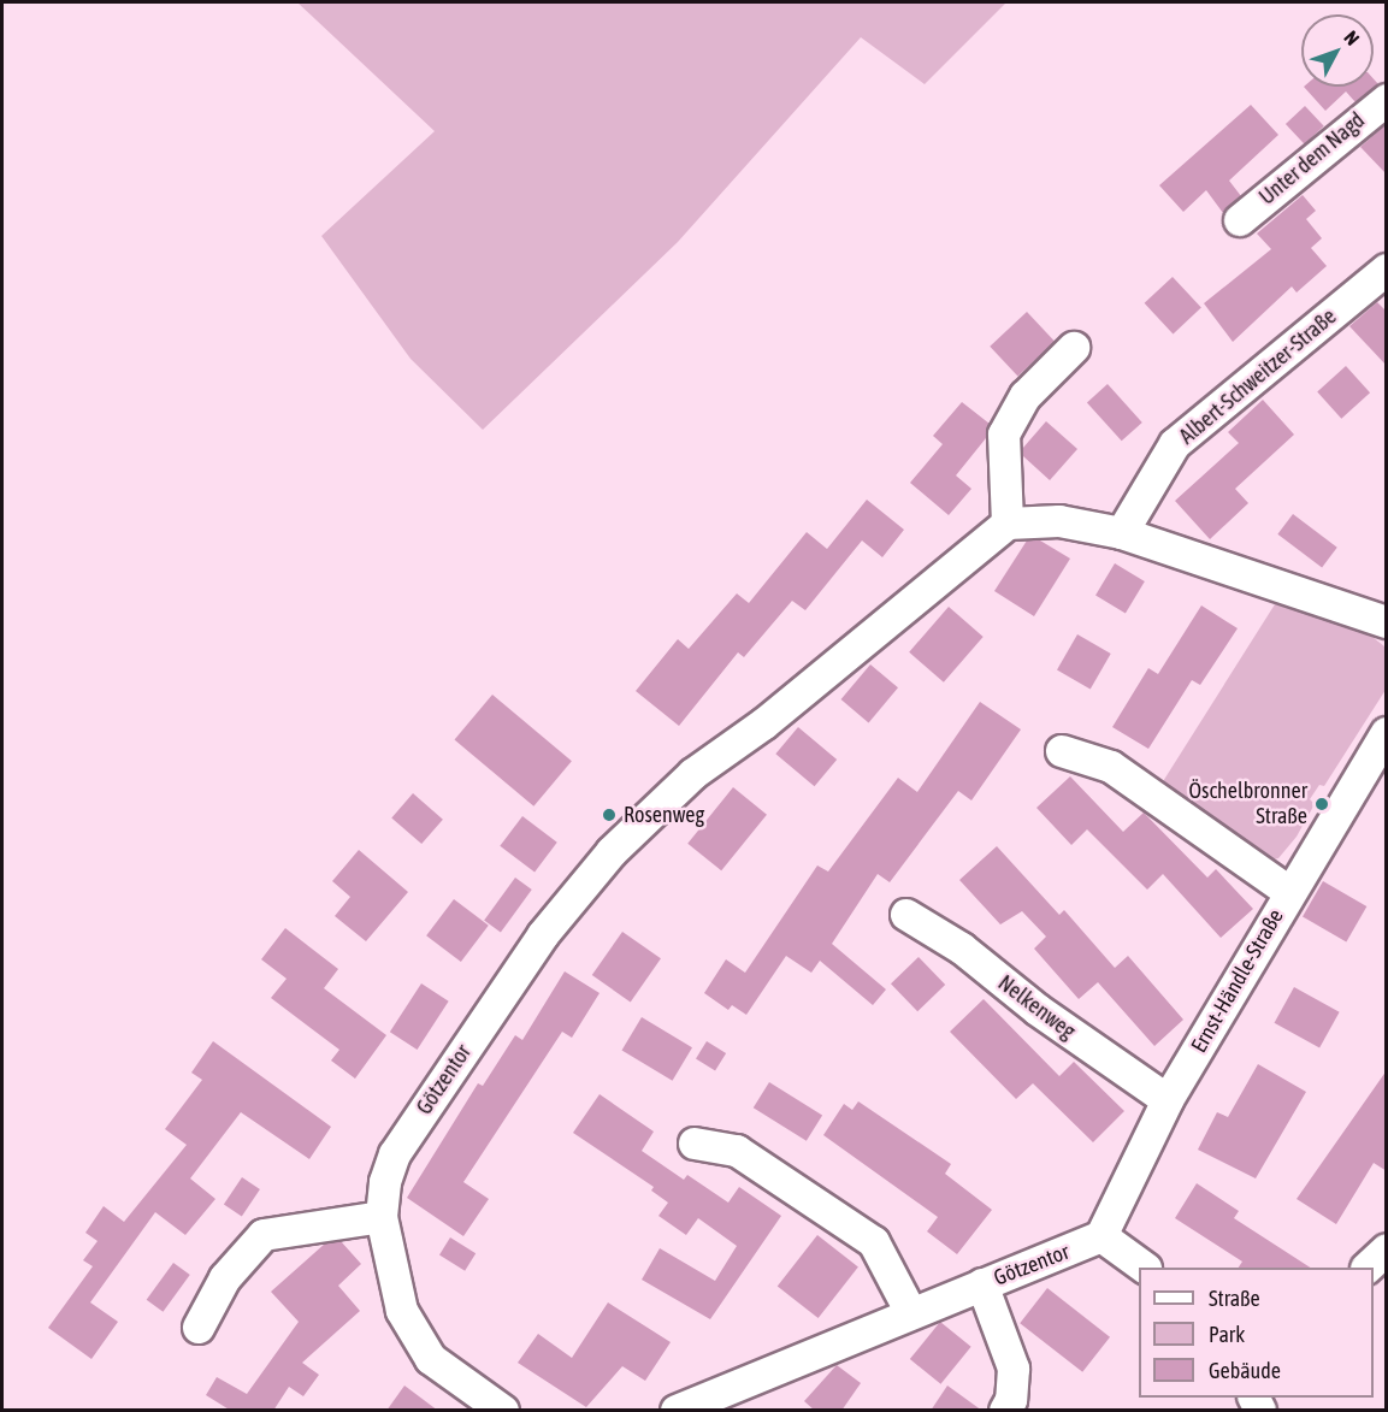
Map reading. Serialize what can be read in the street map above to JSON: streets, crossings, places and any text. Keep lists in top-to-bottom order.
{
  "streets": {
    "street": [
      "Unter dem Nagd",
      "Albert-Schweitzer-Straße",
      "Ernst-Händle-Straße",
      "Nelkenweg",
      "Götzentor"
    ]
  },
  "crossings": [
    ["Ernst-Händle-Straße", "Nelkenweg"],
    ["Ernst-Händle-Straße", "Götzentor"]
  ],
  "places": ["Öschelbronner Straße", "Rosenweg"],
  "legend": ["Straße", "Park", "Gebäude"],
  "north": "top right"
}
